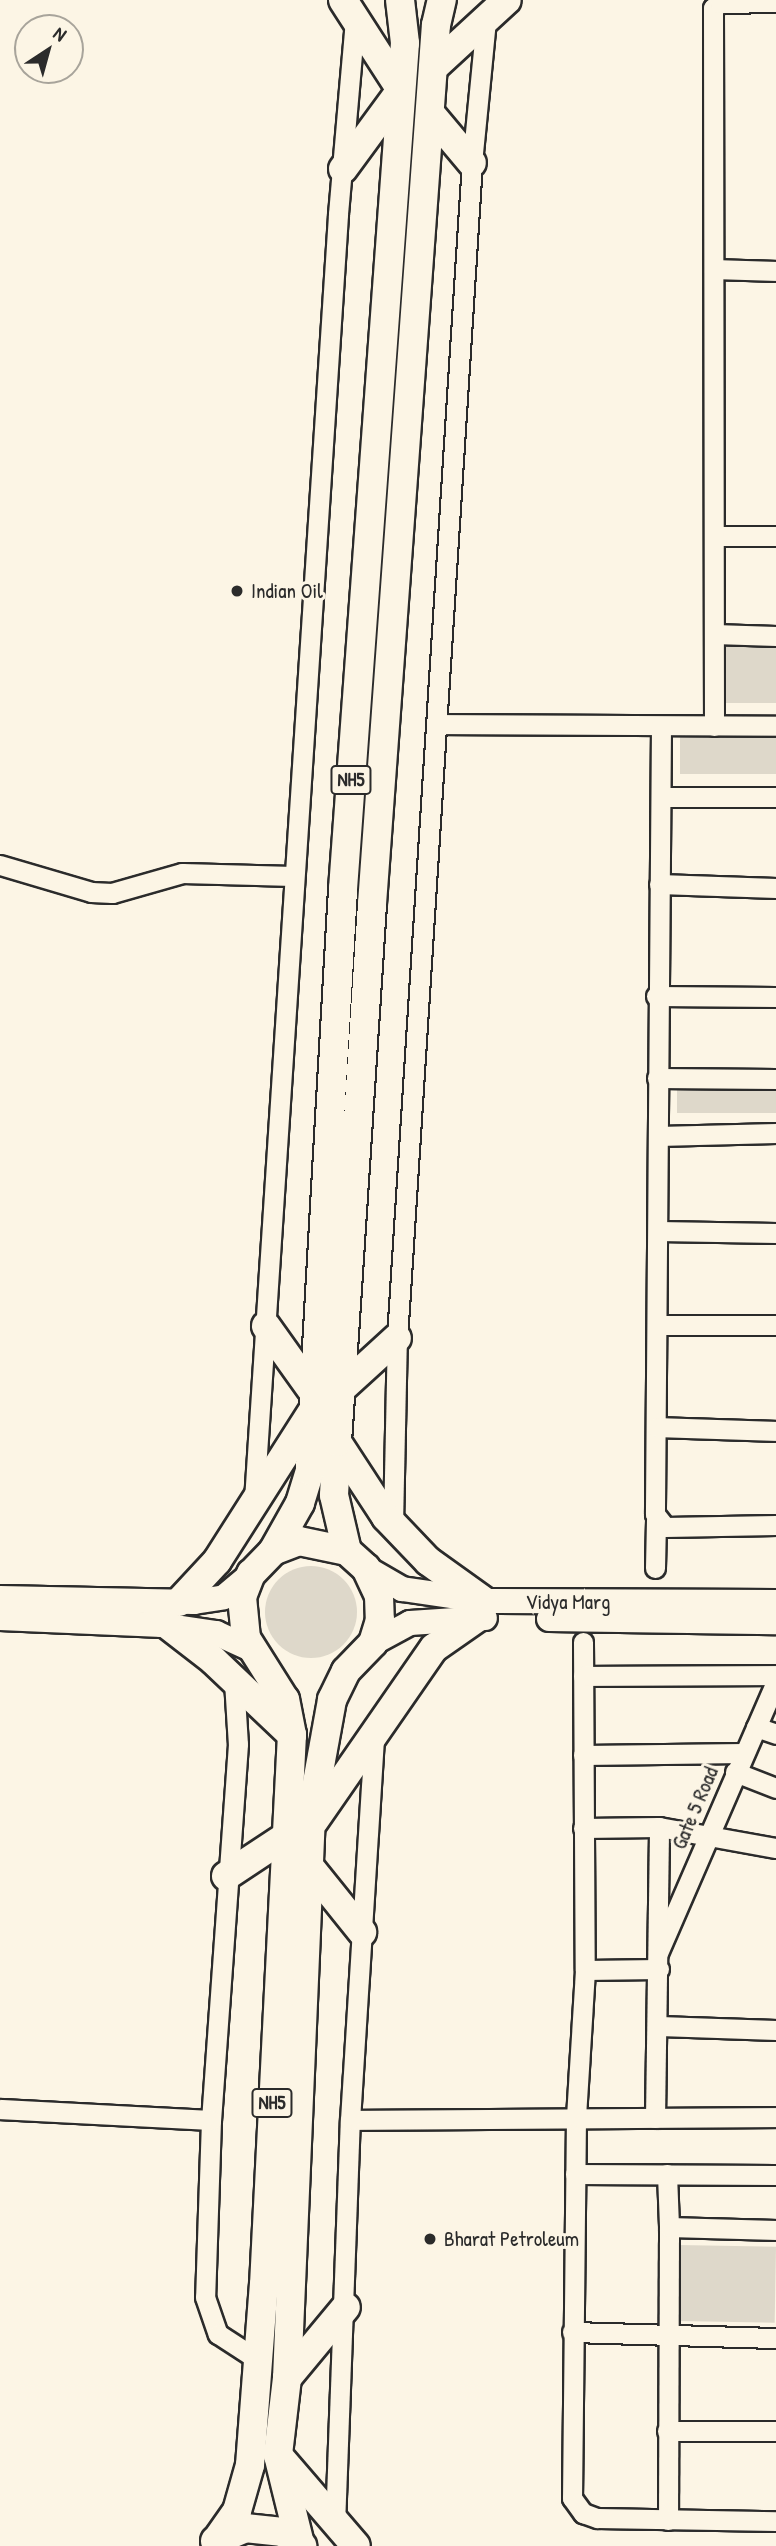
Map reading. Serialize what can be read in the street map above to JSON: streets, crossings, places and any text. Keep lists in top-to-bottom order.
{
  "streets": {
    "highway": ["NH5"],
    "main road": ["Vidya Marg"],
    "street": ["Gate 5 Road"]
  },
  "crossings": [
    ["NH5", "Vidya Marg"]
  ],
  "places": ["Indian Oil", "Bharat Petroleum"],
  "north": "top right"
}
